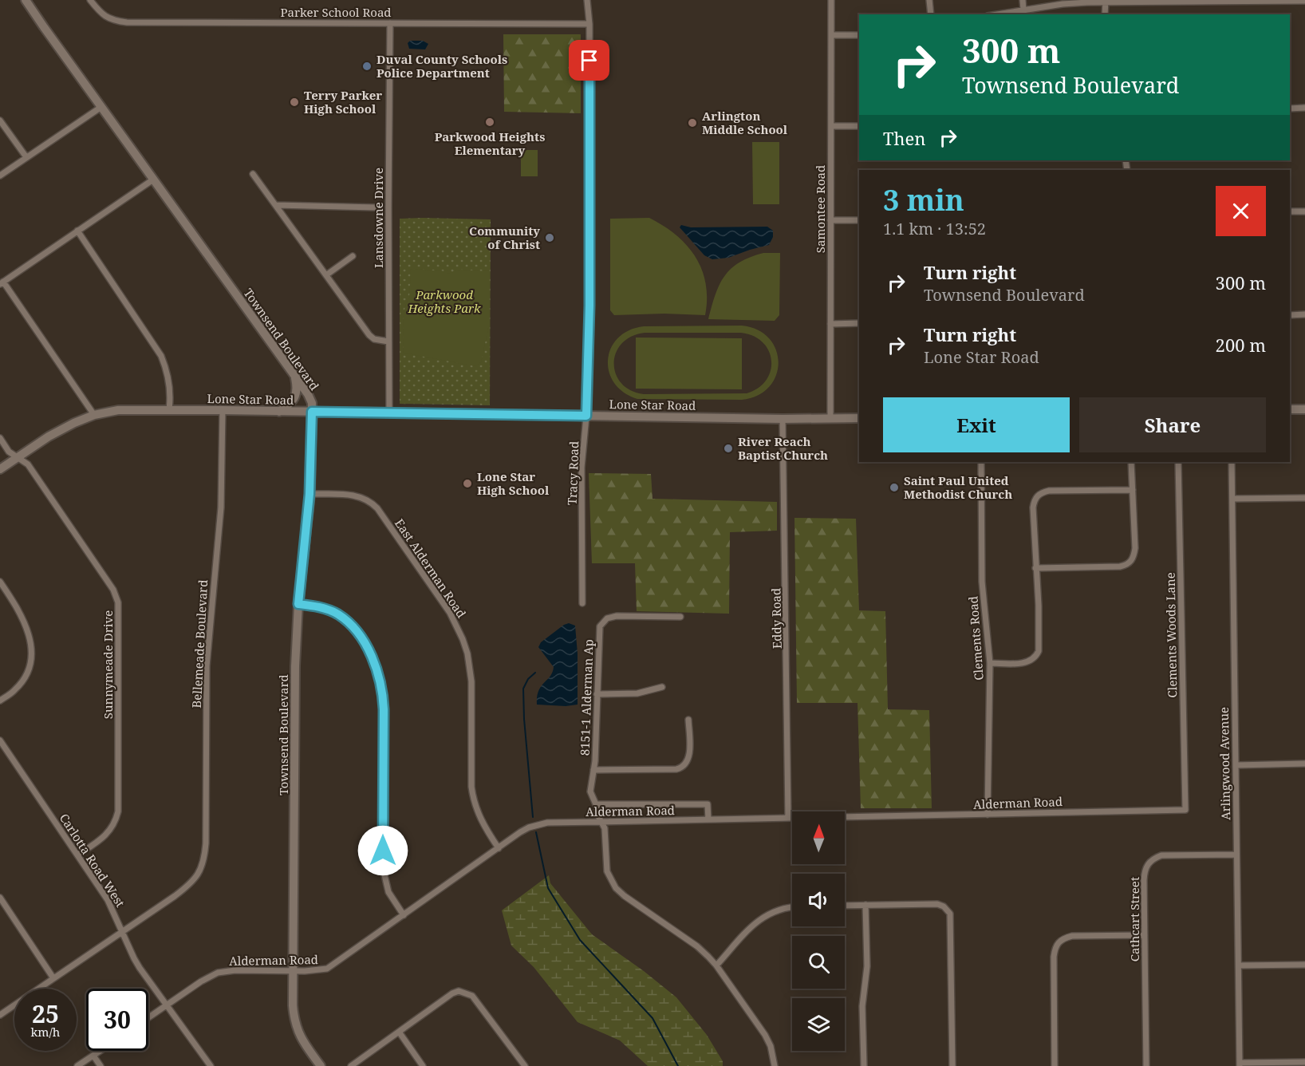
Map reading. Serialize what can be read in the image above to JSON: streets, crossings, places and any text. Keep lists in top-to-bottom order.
{
  "streets": {
    "street": [
      "Parker School Road",
      "Samontee Road",
      "Lansdowne Drive",
      "Townsend Boulevard",
      "Lone Star Road",
      "Tracy Road",
      "East Alderman Road",
      "Eddy Road",
      "Clements Woods Lane",
      "Clements Road",
      "Bellemeade Boulevard",
      "Sunnymeade Drive",
      "8151-1 Alderman Ap",
      "Arlingwood Avenue",
      "Alderman Road",
      "Carlotta Road West",
      "Cathcart Street"
    ]
  },
  "crossings": [
    ["Parker School Road", "Lansdowne Drive"],
    ["Parker School Road", "Tracy Road"],
    ["Samontee Road", "Lone Star Road"],
    ["Lansdowne Drive", "Lone Star Road"],
    ["Townsend Boulevard", "Lone Star Road"],
    ["Townsend Boulevard", "East Alderman Road"],
    ["Townsend Boulevard", "Alderman Road"],
    ["Lone Star Road", "Tracy Road"],
    ["Lone Star Road", "Eddy Road"],
    ["Lone Star Road", "Bellemeade Boulevard"],
    ["Lone Star Road", "Sunnymeade Drive"],
    ["East Alderman Road", "Alderman Road"],
    ["Eddy Road", "Alderman Road"],
    ["Clements Woods Lane", "Alderman Road"],
    ["Clements Road", "Alderman Road"],
    ["Bellemeade Boulevard", "Carlotta Road West"],
    ["Sunnymeade Drive", "Carlotta Road West"],
    ["8151-1 Alderman Ap", "Alderman Road"],
    ["Arlingwood Avenue", "Cathcart Street"],
    ["Alderman Road", "Carlotta Road West"]
  ],
  "parks": ["Parkwood Heights Park"],
  "places": [
    "Duval County Schools Police Department",
    "Terry Parker High School",
    "Parkwood Heights Elementary",
    "Arlington Middle School",
    "Community of Christ",
    "River Reach Baptist Church",
    "Lone Star High School",
    "Saint Paul United Methodist Church"
  ],
  "north": "top",
  "page": {
    "turn": ["300 m", "Townsend Boulevard"],
    "then": "Then",
    "heading": ["3 min", "1.1 km · 13:52"],
    "list": [
      {
        "name": "Turn right",
        "note": "Townsend Boulevard",
        "value": "300 m"
      },
      {
        "name": "Turn right",
        "note": "Lone Star Road",
        "value": "200 m"
      }
    ],
    "buttons": ["Exit", "Share"],
    "speed": "25 km/h",
    "limit": "30"
  }
}
